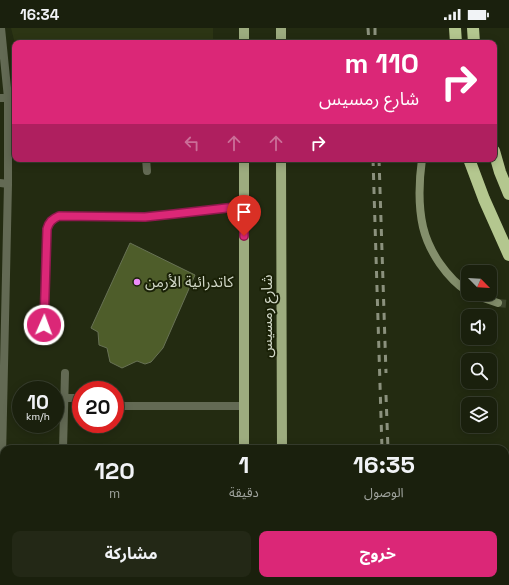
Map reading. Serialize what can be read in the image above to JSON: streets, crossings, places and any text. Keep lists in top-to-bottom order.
{
  "streets": {
    "main road": ["شارع رمسيس"]
  },
  "places": ["كاتدرائية الأرمن"],
  "north": "bottom right",
  "page": {
    "status": "16:34",
    "turn": ["110 m", "شارع رمسيس"],
    "speed": "10 km/h",
    "limit": "20",
    "eta": [
      "16:35",
      "الوصول",
      "1",
      "دقيقة",
      "120",
      "m"
    ],
    "buttons": ["خروج", "مشاركة"]
  }
}
